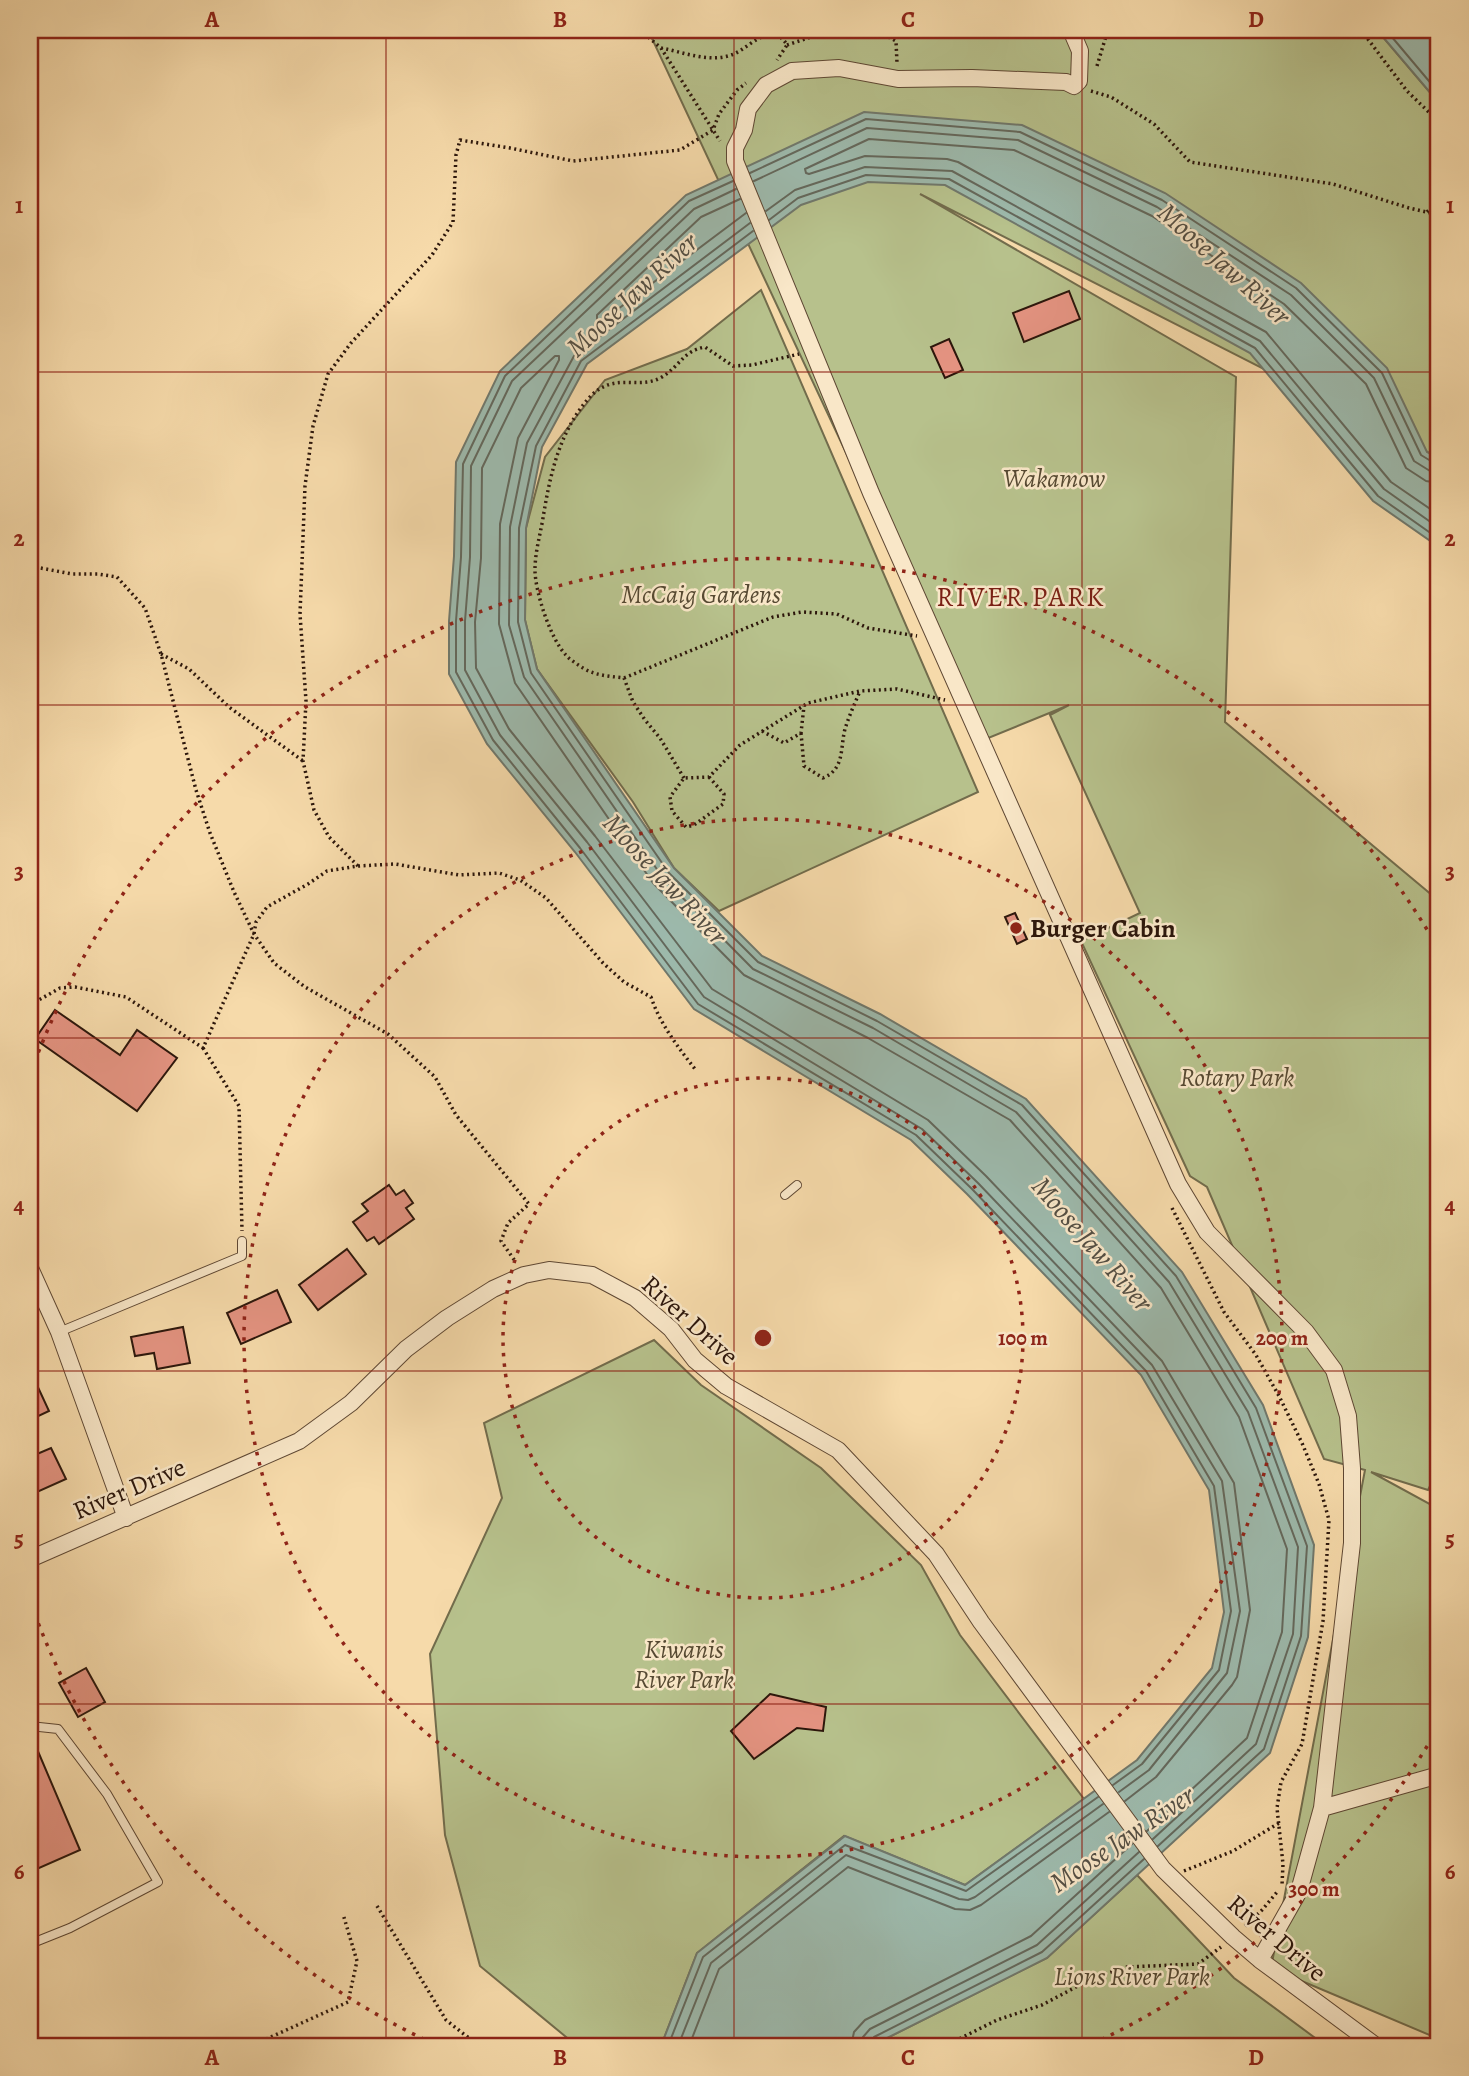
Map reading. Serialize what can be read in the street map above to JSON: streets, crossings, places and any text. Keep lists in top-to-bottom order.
{
  "streets": {
    "street": ["River Drive"]
  },
  "districts": ["RIVER PARK"],
  "water": ["Moose Jaw River"],
  "parks": [
    "Wakamow",
    "McCaig Gardens",
    "Rotary Park",
    "Kiwanis River Park",
    "Lions River Park"
  ],
  "places": ["Burger Cabin"],
  "grid": {
    "columns": [
      "A",
      "B",
      "C",
      "D"
    ],
    "rows": [
      "1",
      "2",
      "3",
      "4",
      "5",
      "6"
    ]
  },
  "rings": ["100 m", "200 m", "300 m"]
}
